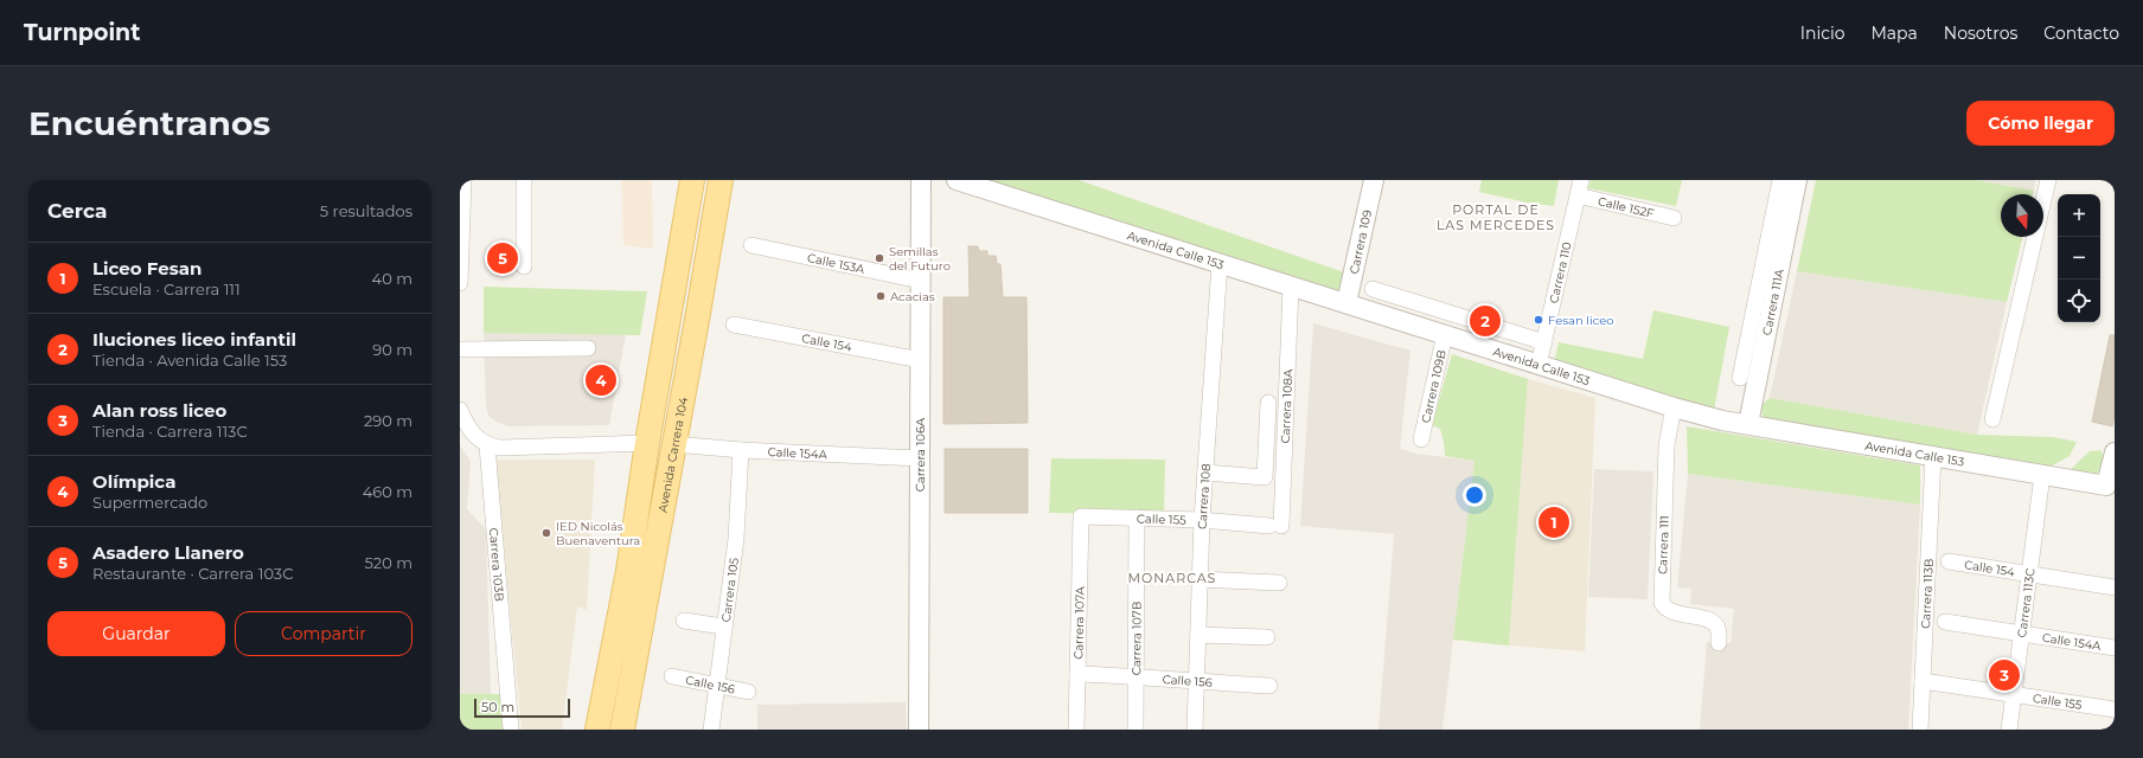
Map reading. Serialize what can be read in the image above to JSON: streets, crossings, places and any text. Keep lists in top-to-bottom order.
{
  "streets": {
    "main road": ["Avenida Carrera 104"],
    "street": [
      "Calle 152F",
      "Carrera 109",
      "Avenida Calle 153",
      "Calle 153A",
      "Carrera 110",
      "Carrera 111A",
      "Calle 154",
      "Carrera 109B",
      "Carrera 108A",
      "Calle 154A",
      "Carrera 106A",
      "Carrera 108",
      "Calle 155",
      "Carrera 111",
      "Carrera 103B",
      "Carrera 105",
      "Carrera 113B",
      "Carrera 113C",
      "Carrera 107A",
      "Carrera 107B",
      "Calle 156"
    ]
  },
  "crossings": [
    ["Calle 152F", "Carrera 110"],
    ["Carrera 109", "Avenida Calle 153"],
    ["Avenida Calle 153", "Carrera 110"],
    ["Avenida Calle 153", "Carrera 111A"],
    ["Avenida Calle 153", "Carrera 109B"],
    ["Avenida Calle 153", "Carrera 108A"],
    ["Avenida Calle 153", "Carrera 108"],
    ["Avenida Calle 153", "Carrera 111"],
    ["Avenida Calle 153", "Carrera 113B"],
    ["Avenida Calle 153", "Carrera 113C"],
    ["Calle 153A", "Carrera 106A"],
    ["Calle 154", "Carrera 106A"],
    ["Calle 154", "Carrera 113C"],
    ["Carrera 108A", "Calle 155"],
    ["Calle 154A", "Avenida Carrera 104"],
    ["Calle 154A", "Carrera 106A"],
    ["Calle 154A", "Carrera 105"],
    ["Calle 154A", "Carrera 113C"],
    ["Carrera 108", "Calle 155"],
    ["Carrera 108", "Calle 156"],
    ["Calle 155", "Carrera 113B"],
    ["Calle 155", "Carrera 113C"],
    ["Calle 155", "Carrera 107A"],
    ["Calle 155", "Carrera 107B"],
    ["Carrera 105", "Calle 156"],
    ["Carrera 107A", "Calle 156"],
    ["Carrera 107B", "Calle 156"]
  ],
  "districts": ["PORTAL DE LAS MERCEDES", "MONARCAS"],
  "places": [
    "Semillas del Futuro",
    "Acacias",
    "Fesan liceo",
    "IED Nicolás Buenaventura"
  ],
  "scale_bar": "50 m",
  "north": "bottom",
  "page": {
    "header": "Turnpoint",
    "nav": [
      "Inicio",
      "Mapa",
      "Nosotros",
      "Contacto"
    ],
    "buttons": [
      "Cómo llegar",
      ["Guardar", "Compartir"]
    ],
    "title": "Encuéntranos",
    "heading": ["Cerca", "5 resultados"],
    "map_buttons": ["+", "−"],
    "pins": [
      "5",
      "2",
      "4",
      "1",
      "3"
    ],
    "list": [
      {
        "mark": "1",
        "name": "Liceo Fesan",
        "note": "Escuela · Carrera 111",
        "value": "40 m"
      },
      {
        "mark": "2",
        "name": "Iluciones liceo infantil",
        "note": "Tienda · Avenida Calle 153",
        "value": "90 m"
      },
      {
        "mark": "3",
        "name": "Alan ross liceo",
        "note": "Tienda · Carrera 113C",
        "value": "290 m"
      },
      {
        "mark": "4",
        "name": "Olímpica",
        "note": "Supermercado",
        "value": "460 m"
      },
      {
        "mark": "5",
        "name": "Asadero Llanero",
        "note": "Restaurante · Carrera 103C",
        "value": "520 m"
      }
    ],
    "scale": "50 m"
  }
}
